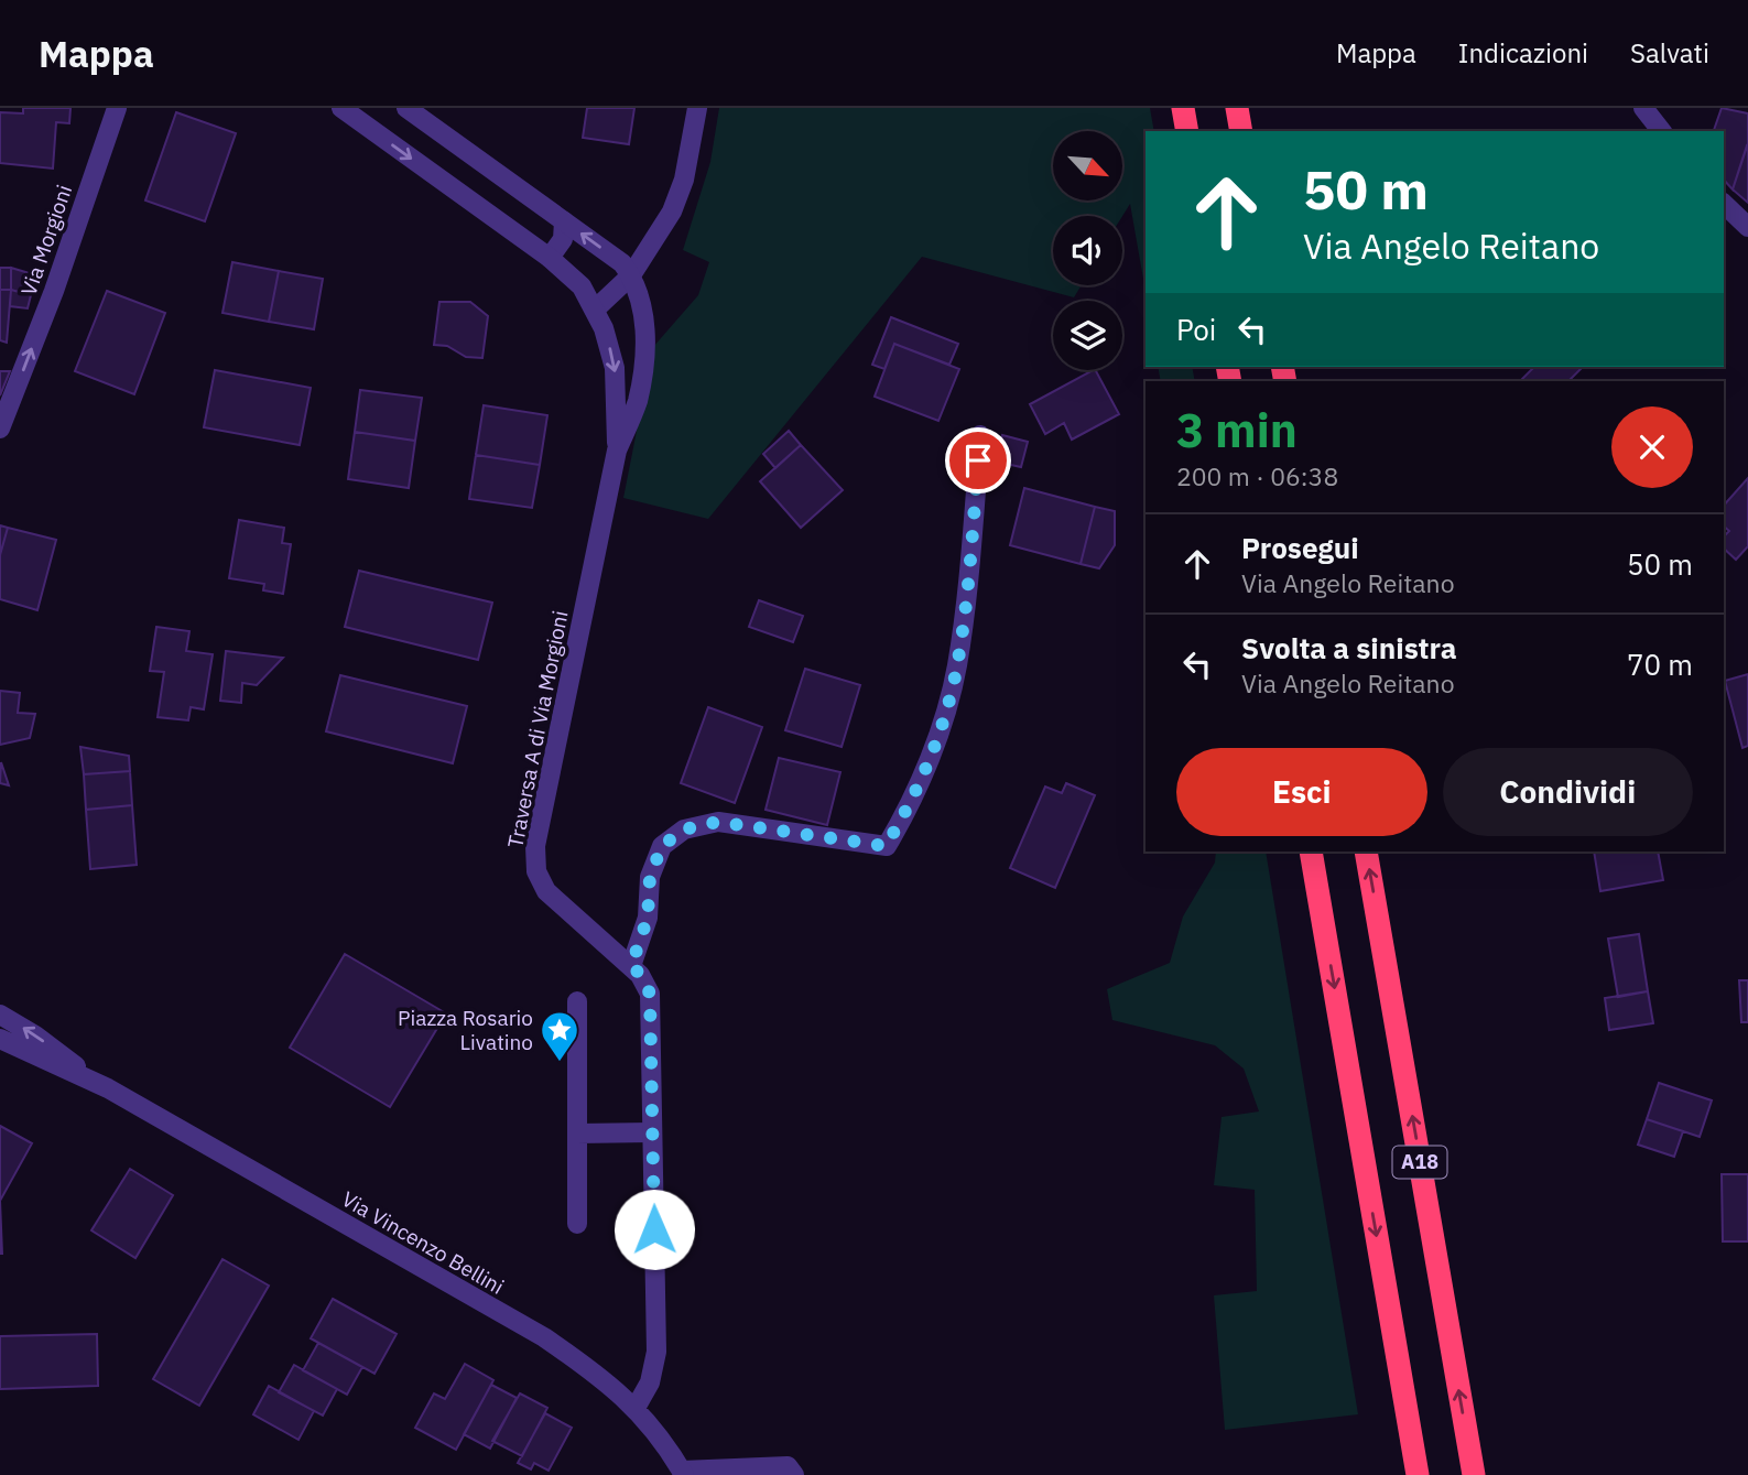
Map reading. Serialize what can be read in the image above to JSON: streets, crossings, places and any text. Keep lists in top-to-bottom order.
{
  "streets": {
    "highway": ["A18"],
    "street": ["Via Morgioni", "Traversa A di Via Morgioni", "Via Vincenzo Bellini"]
  },
  "one_way": ["Via Morgioni"],
  "places": {
    "place": ["Piazza Rosario Livatino"]
  },
  "north": "bottom right",
  "page": {
    "header": "Mappa",
    "nav": ["Mappa", "Indicazioni", "Salvati"],
    "turn": ["50 m", "Via Angelo Reitano"],
    "then": "Poi",
    "heading": ["3 min", "200 m · 06:38"],
    "list": [
      {
        "name": "Prosegui",
        "note": "Via Angelo Reitano",
        "value": "50 m"
      },
      {
        "name": "Svolta a sinistra",
        "note": "Via Angelo Reitano",
        "value": "70 m"
      }
    ],
    "buttons": ["Esci", "Condividi"]
  }
}
